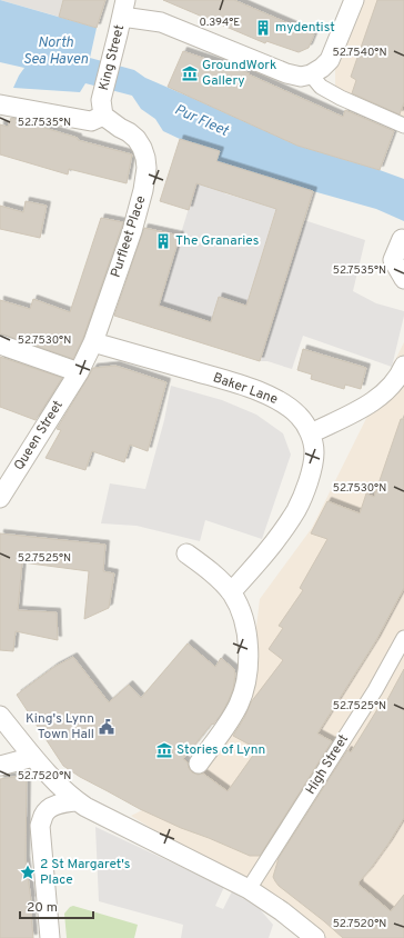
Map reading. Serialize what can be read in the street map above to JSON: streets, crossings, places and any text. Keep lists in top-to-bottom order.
{
  "streets": {
    "street": [
      "King Street",
      "Purfleet Place",
      "Baker Lane",
      "Queen Street",
      "High Street"
    ]
  },
  "crossings": [
    ["King Street", "Purfleet Place"],
    ["Purfleet Place", "Baker Lane"],
    ["Purfleet Place", "Queen Street"]
  ],
  "water": ["North Sea Haven", "Pur Fleet"],
  "places": {
    "building": ["mydentist", "The Granaries"],
    "museum": ["GroundWork Gallery", "Stories of Lynn"],
    "public building": ["King's Lynn Town Hall"],
    "place": ["2 St Margaret's Place"]
  },
  "scale_bar": "20 m",
  "coordinates": [
    "0.394°E",
    "52.7540°N",
    "52.7535°N",
    "52.7530°N",
    "52.7525°N",
    "52.7520°N"
  ]
}
